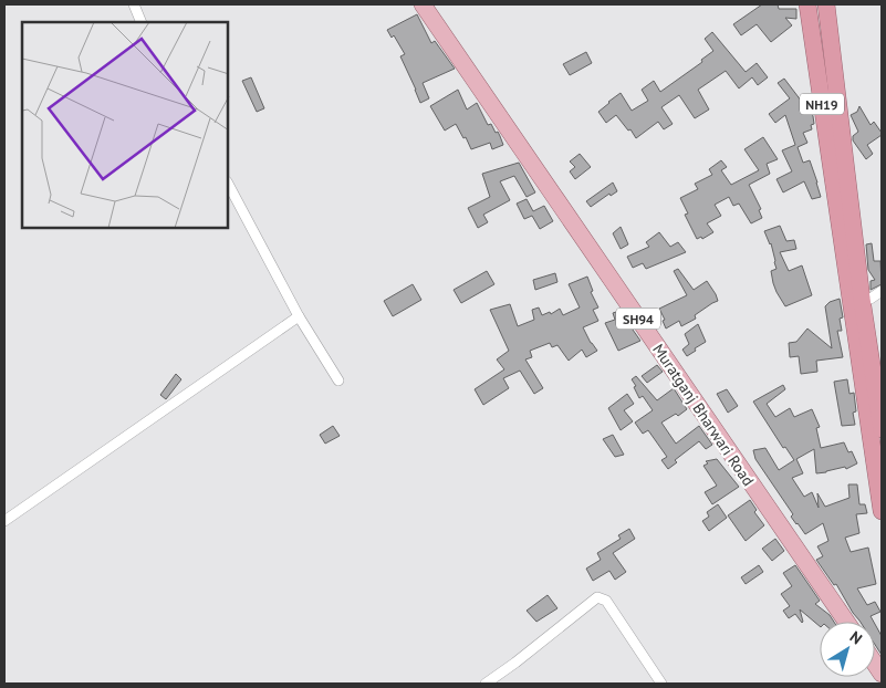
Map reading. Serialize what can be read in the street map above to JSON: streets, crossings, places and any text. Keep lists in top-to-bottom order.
{
  "streets": {
    "highway": ["NH19"],
    "main road": ["SH94", "Muratganj Bharwari Road"]
  },
  "north": "top right"
}
